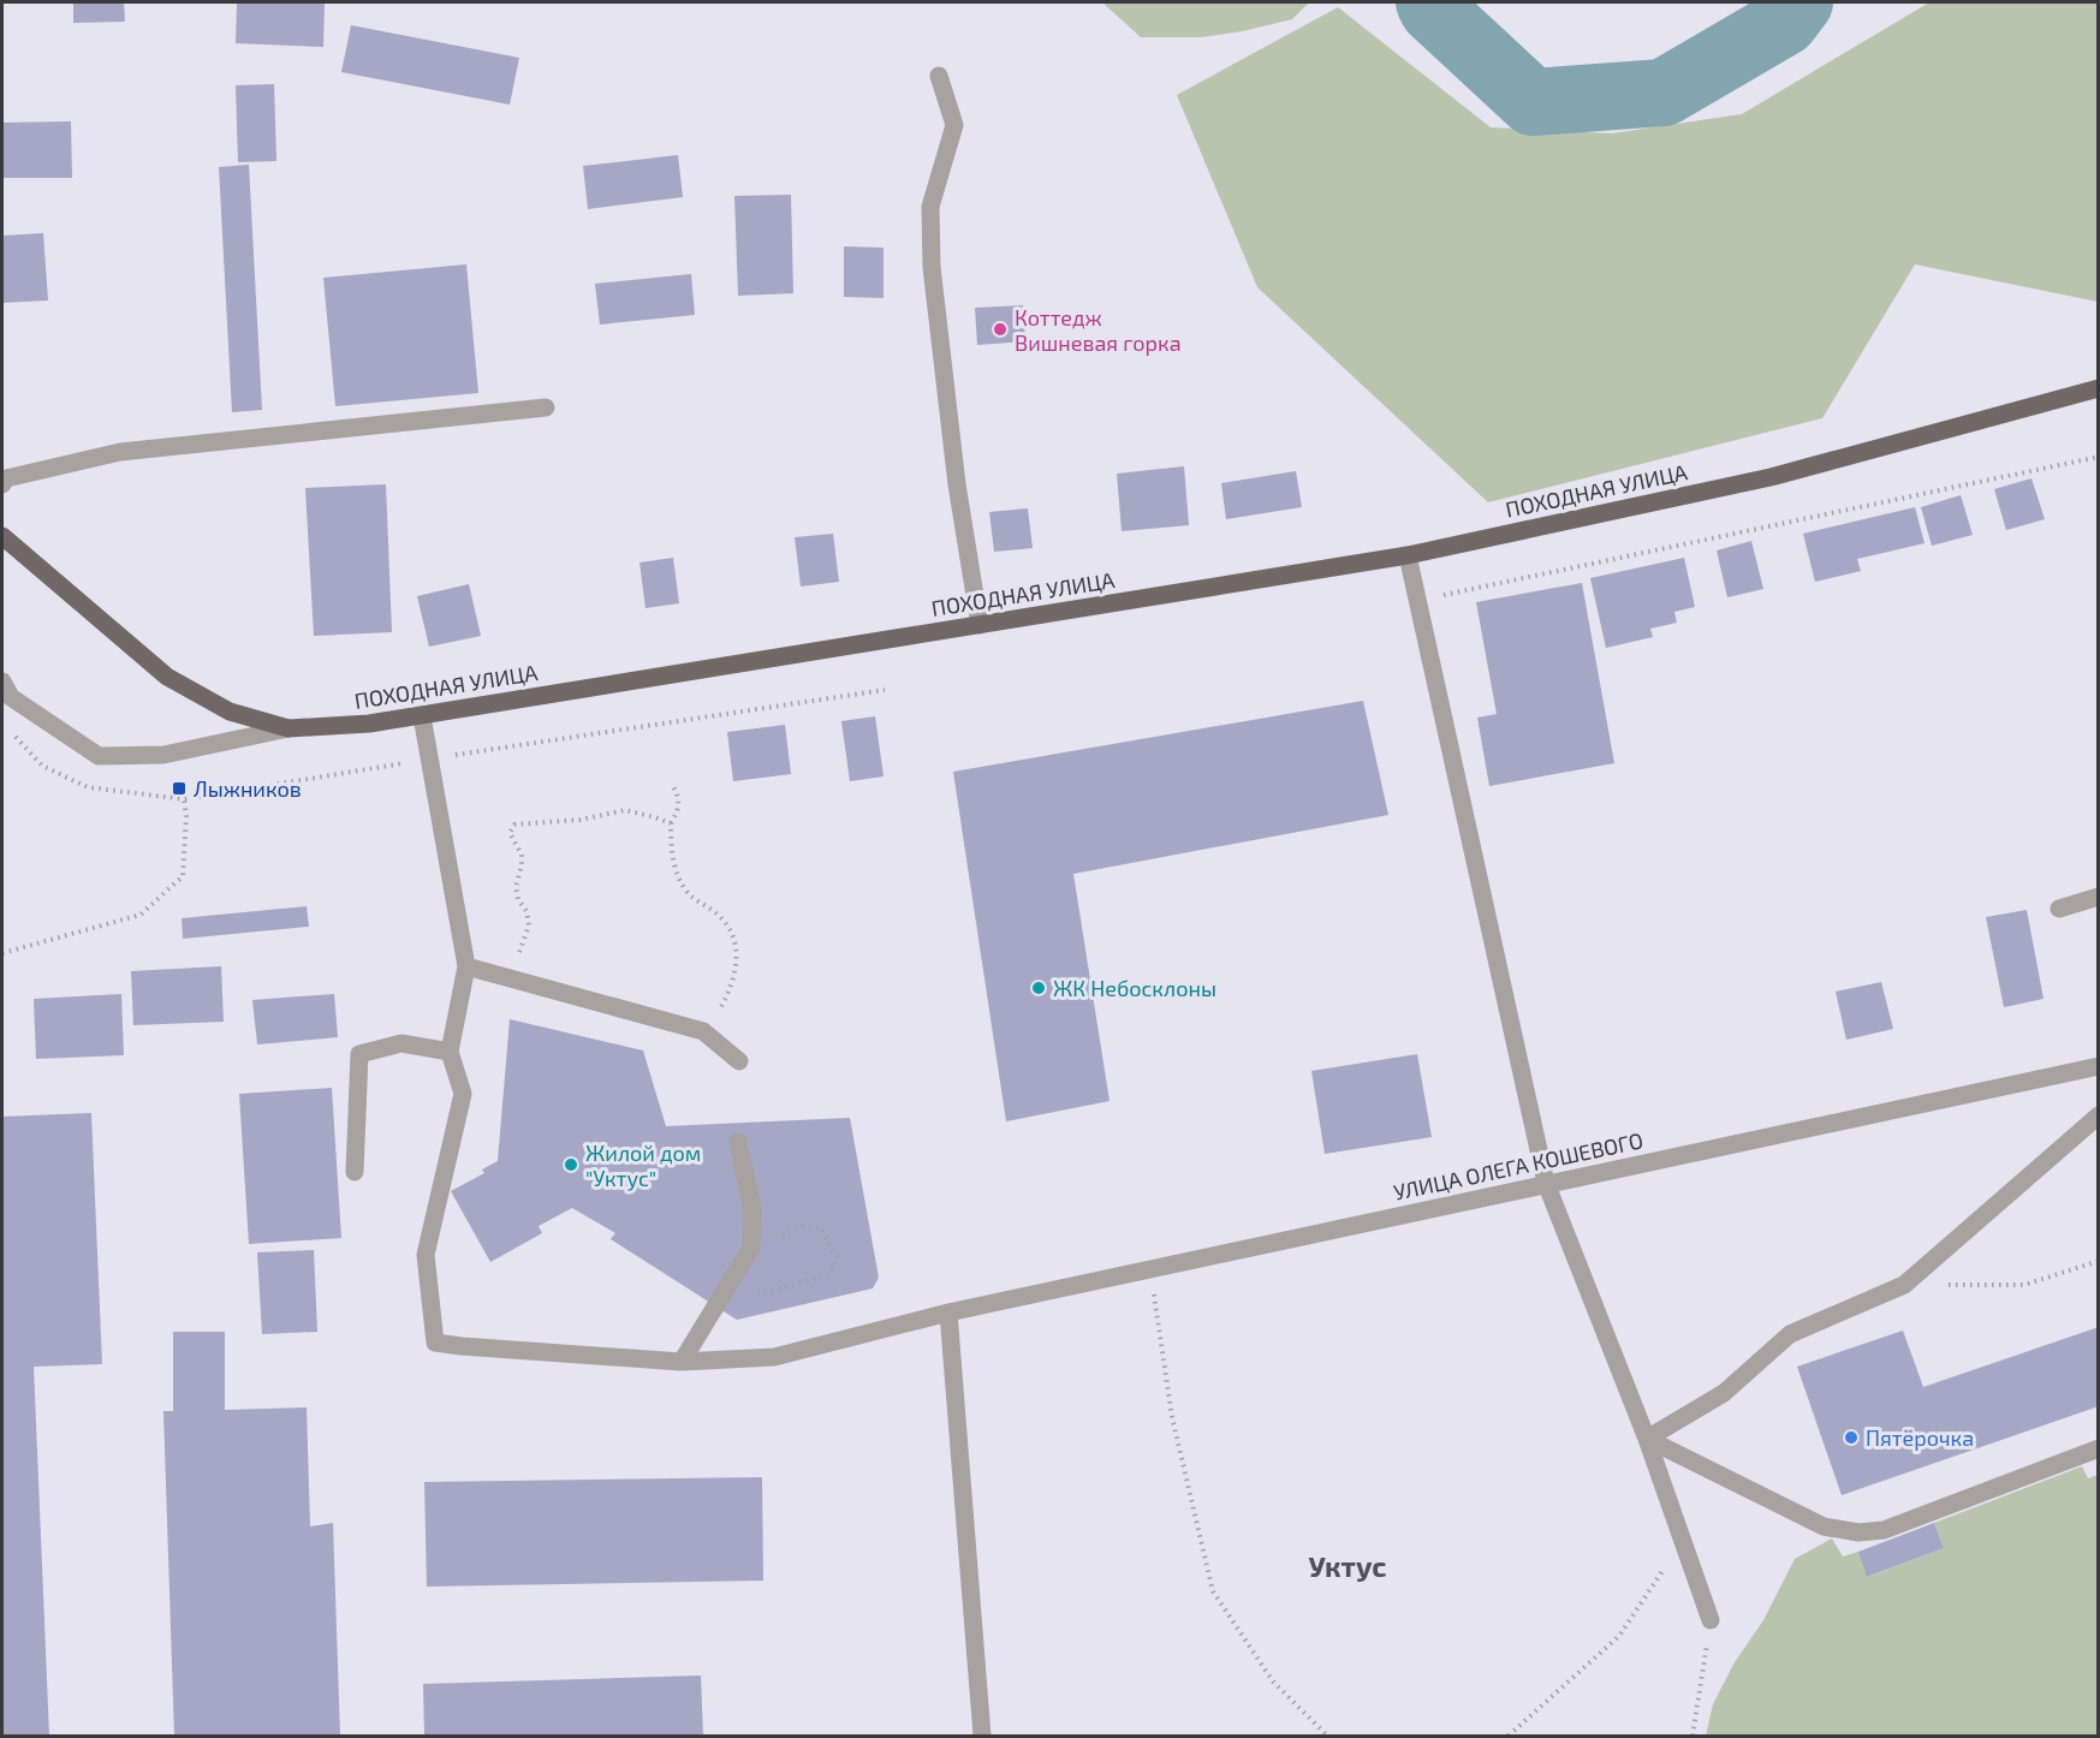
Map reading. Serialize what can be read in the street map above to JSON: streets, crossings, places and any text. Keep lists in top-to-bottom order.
{
  "streets": {
    "main road": ["ПОХОДНАЯ УЛИЦА"],
    "street": ["УЛИЦА ОЛЕГА КОШЕВОГО"]
  },
  "districts": ["Уктус"],
  "places": {
    "other": [
      "Коттедж Вишневая горка",
      "ЖК Небосклоны",
      "Жилой дом \"Уктус\"",
      "Пятёрочка"
    ],
    "transit": ["Лыжников"]
  }
}
